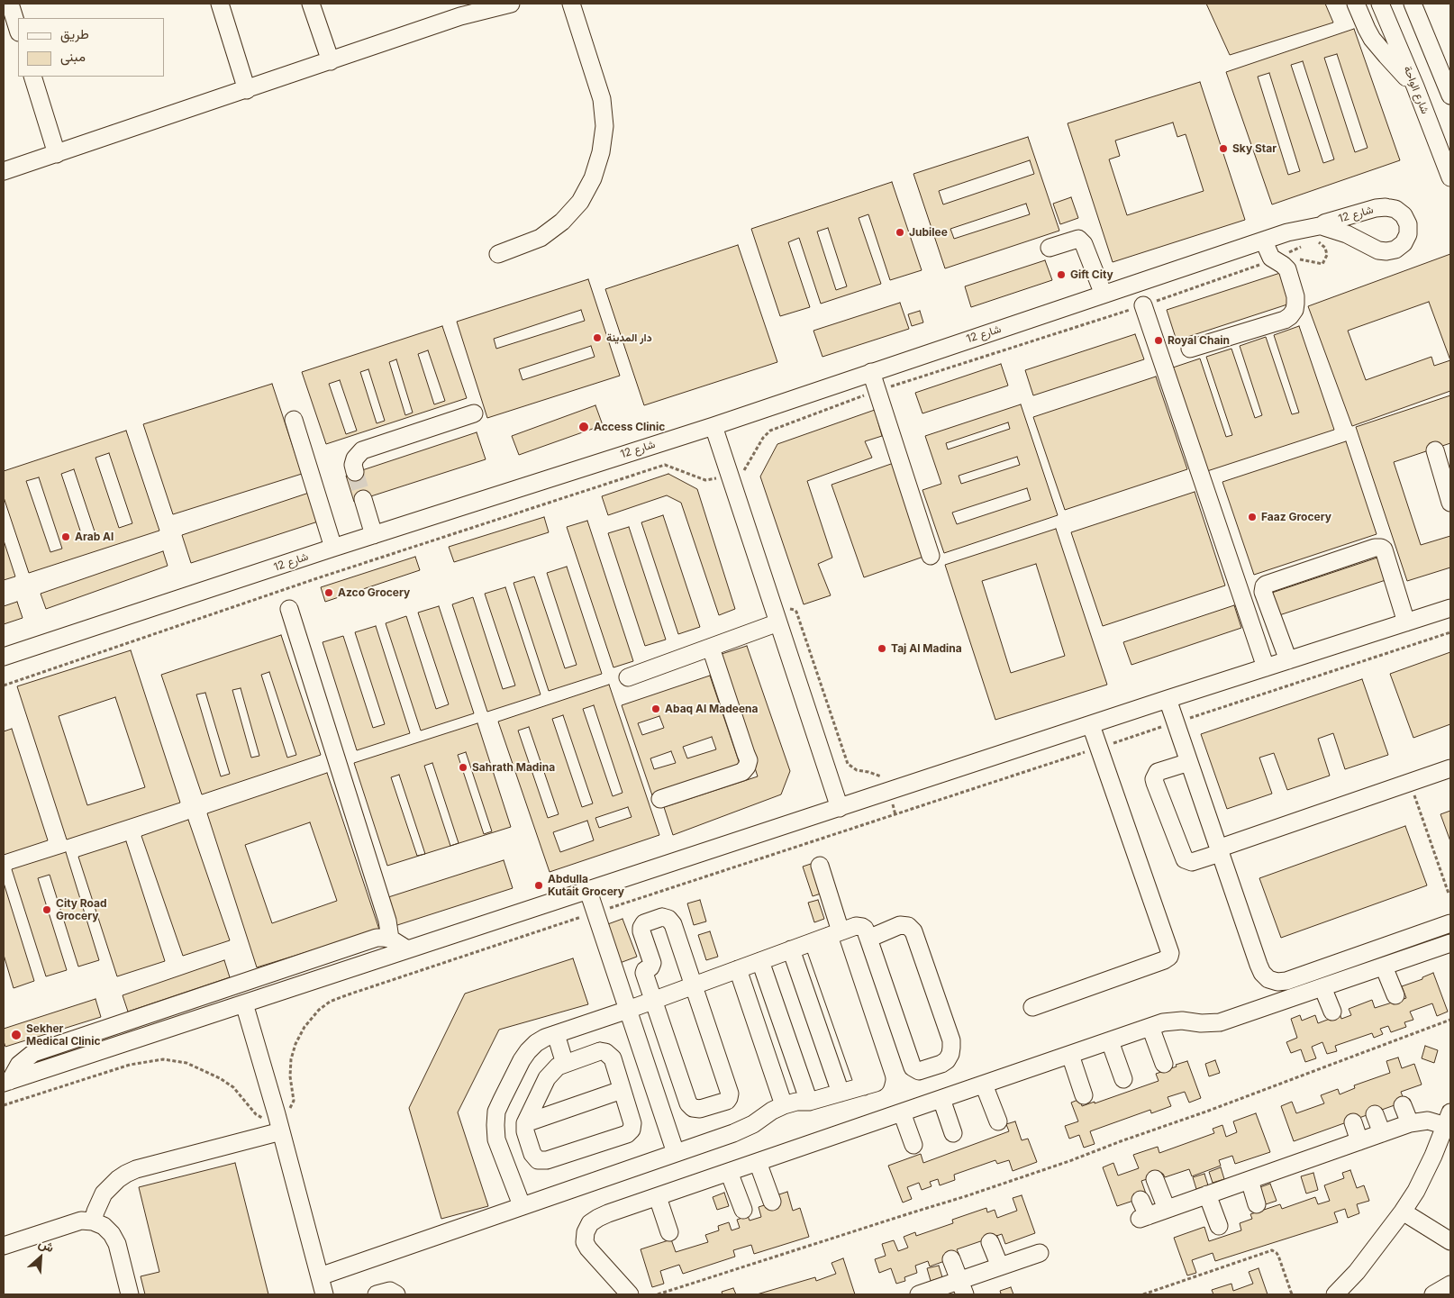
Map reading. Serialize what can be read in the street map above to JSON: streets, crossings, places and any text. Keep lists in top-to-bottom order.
{
  "streets": {
    "street": ["شارع الواحة", "شارع 12"]
  },
  "places": [
    "Sky Star",
    "Jubilee",
    "Gift City",
    "دار المدينة",
    "Royal Chain",
    "Access Clinic",
    "Faaz Grocery",
    "Arab Al",
    "Azco Grocery",
    "Taj Al Madina",
    "Abaq Al Madeena",
    "Sahrath Madina",
    "Abdulla Kutait Grocery",
    "City Road Grocery",
    "Sekher Medical Clinic"
  ],
  "legend": ["طريق", "مبنى"],
  "north": "top right"
}
